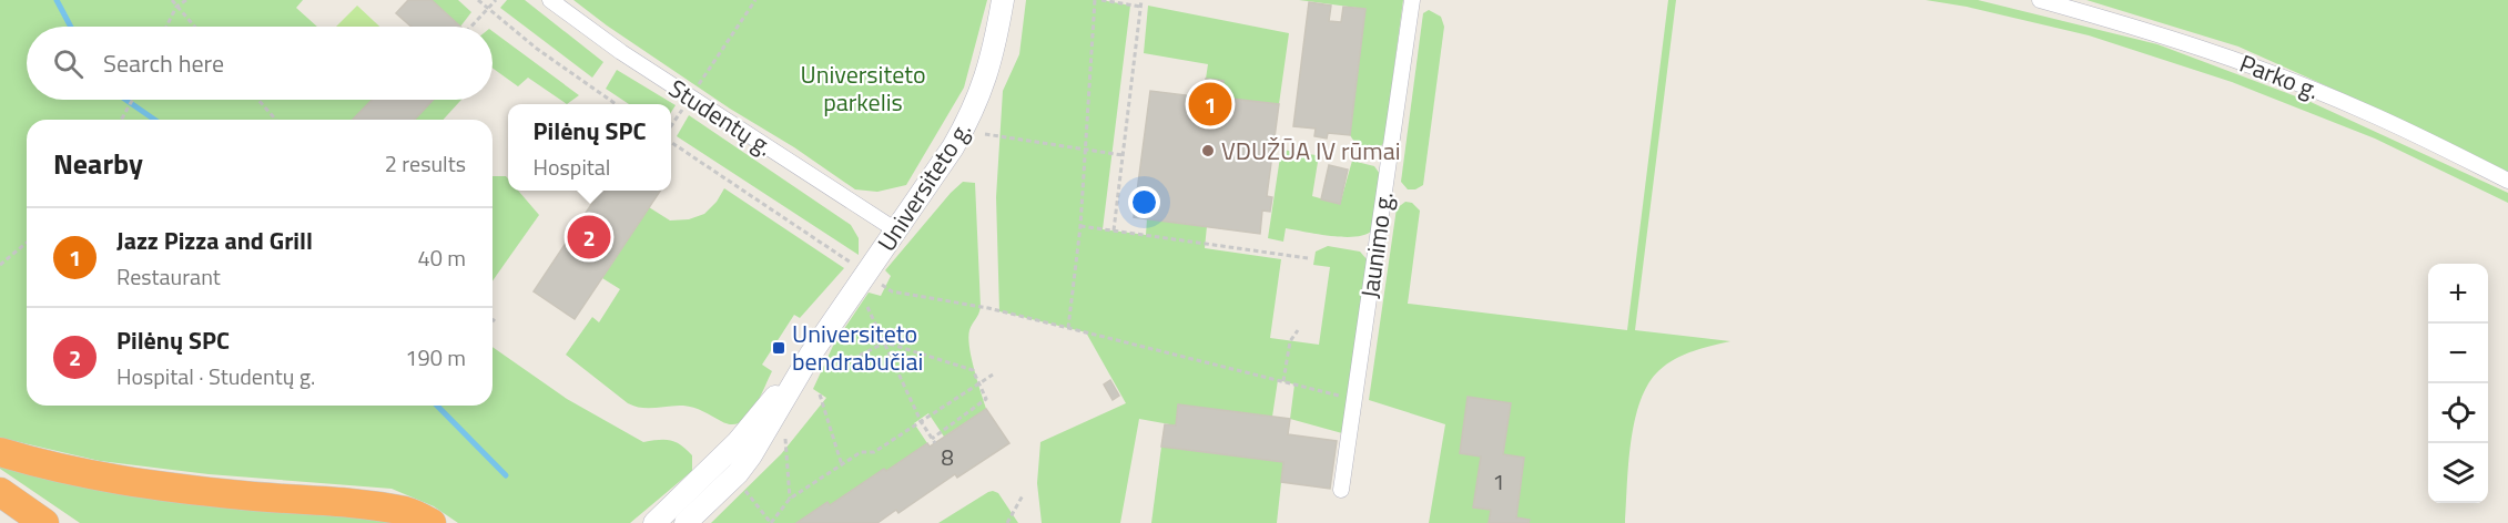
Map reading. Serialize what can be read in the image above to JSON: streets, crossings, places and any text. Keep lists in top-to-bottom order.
{
  "streets": {
    "main road": ["Universiteto g."],
    "street": ["Parko g.", "Studentų g.", "Jaunimo g."]
  },
  "crossings": [
    ["Studentų g.", "Universiteto g."]
  ],
  "parks": ["Universiteto parkelis"],
  "places": {
    "other": ["VDUŽŪA IV rūmai"],
    "transit": ["Universiteto bendrabučiai"]
  },
  "house_numbers": ["8", "1"],
  "page": {
    "search": "Search here",
    "pins": ["1", "2"],
    "popup": ["Pilėnų SPC", "Hospital"],
    "heading": ["Nearby", "2 results"],
    "list": [
      {
        "mark": "1",
        "name": "Jazz Pizza and Grill",
        "note": "Restaurant",
        "value": "40 m"
      },
      {
        "mark": "2",
        "name": "Pilėnų SPC",
        "note": "Hospital · Studentų g.",
        "value": "190 m"
      }
    ],
    "map_buttons": ["+", "−"]
  }
}
